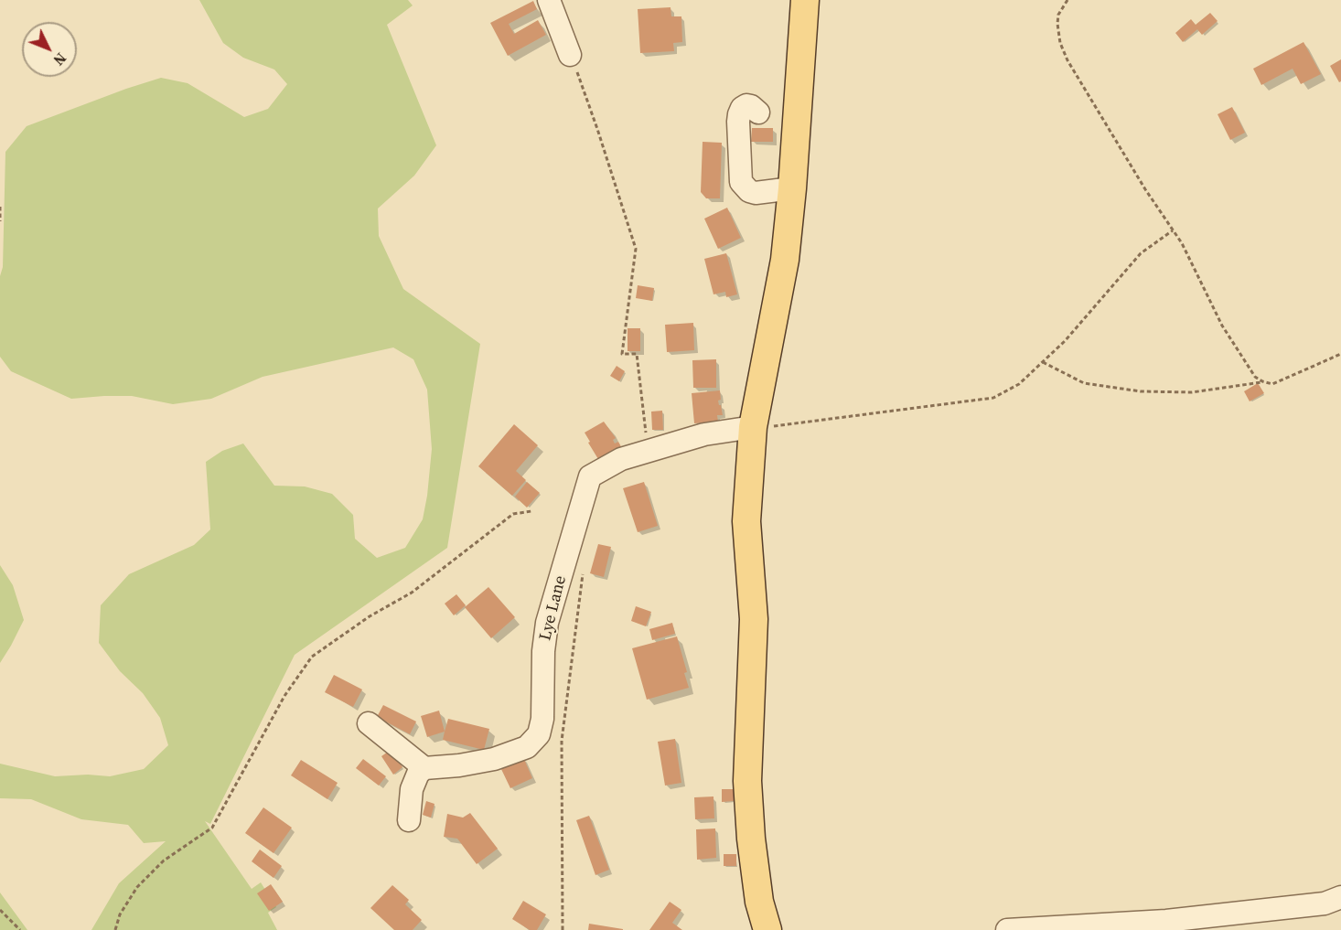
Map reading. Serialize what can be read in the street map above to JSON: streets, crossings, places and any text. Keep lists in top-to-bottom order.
{
  "streets": {
    "street": ["Lye Lane"]
  },
  "north": "bottom right"
}
